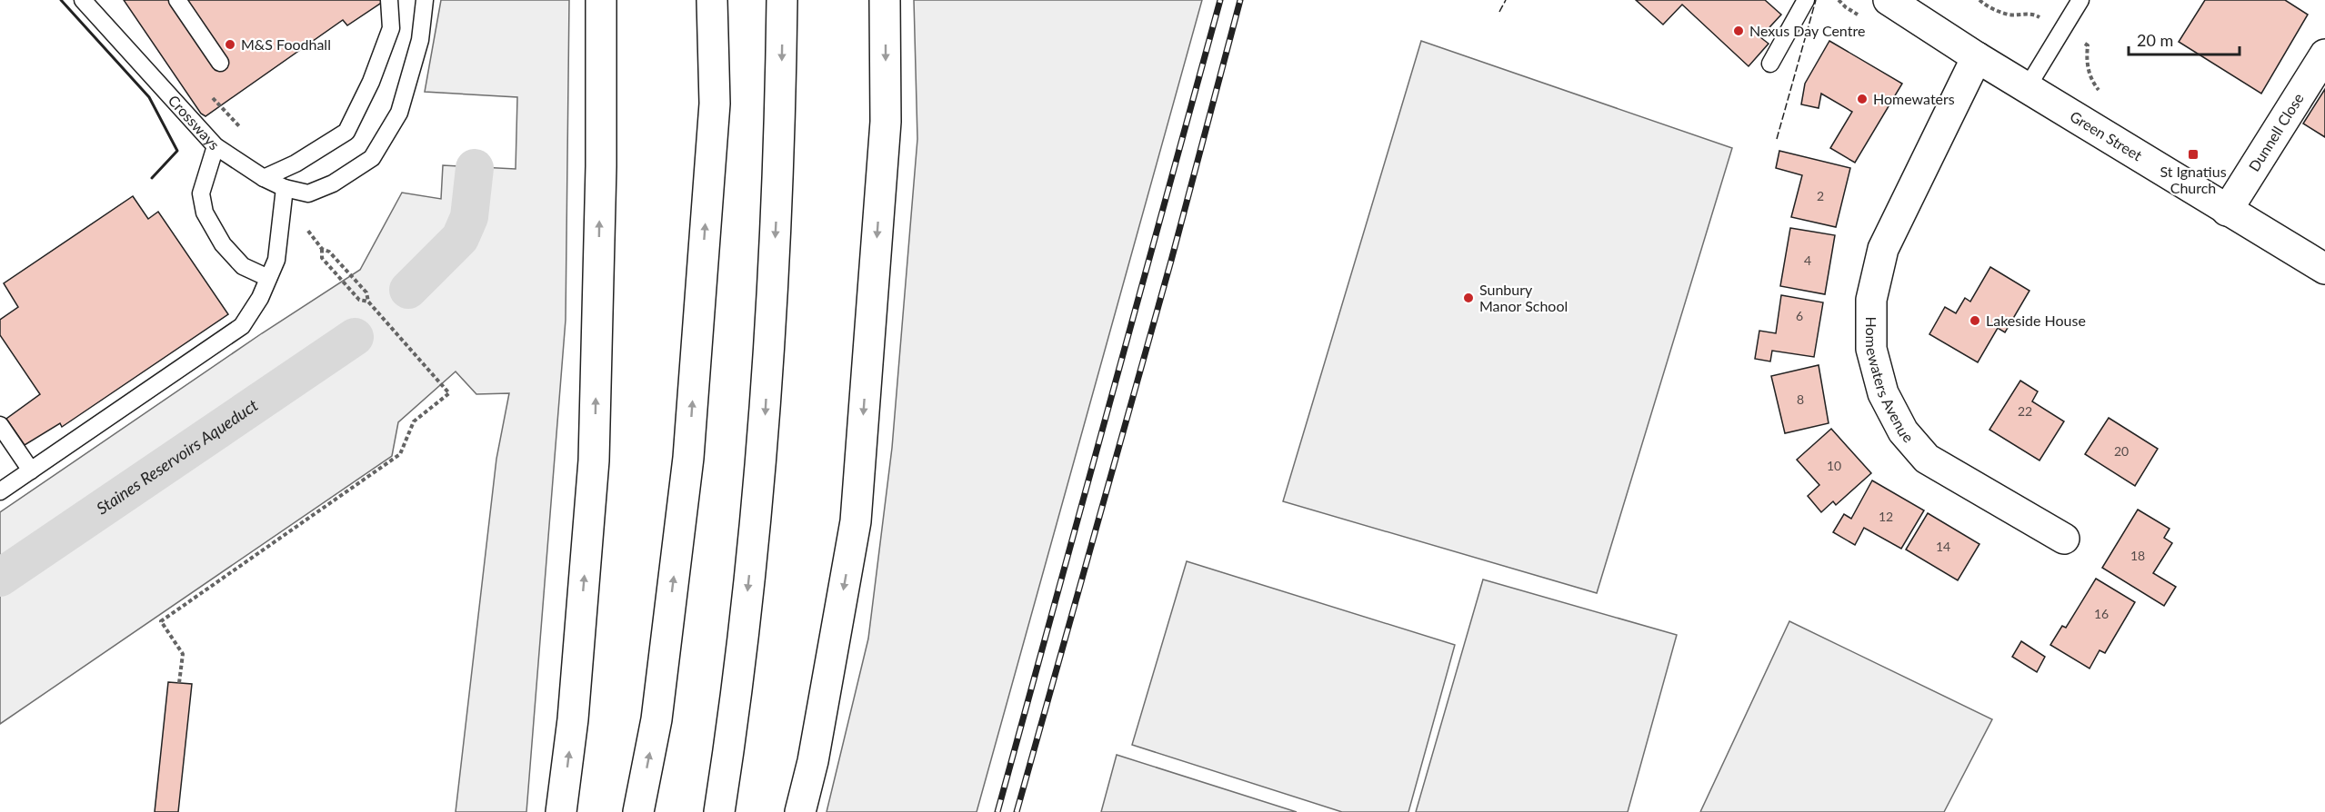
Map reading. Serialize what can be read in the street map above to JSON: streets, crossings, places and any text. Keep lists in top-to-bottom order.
{
  "streets": {
    "main road": ["Dunnell Close", "Green Street", "Homewaters Avenue"],
    "lane": ["Crossways"]
  },
  "crossings": [
    ["Dunnell Close", "Green Street"],
    ["Green Street", "Homewaters Avenue"]
  ],
  "water": ["Staines Reservoirs Aqueduct"],
  "places": {
    "other": [
      "Nexus Day Centre",
      "M&S Foodhall",
      "Homewaters",
      "Sunbury Manor School",
      "Lakeside House"
    ],
    "transit": ["St Ignatius Church"]
  },
  "house_numbers": [
    "2",
    "4",
    "6",
    "8",
    "22",
    "20",
    "10",
    "12",
    "14",
    "18",
    "16"
  ],
  "scale_bar": "20 m"
}
